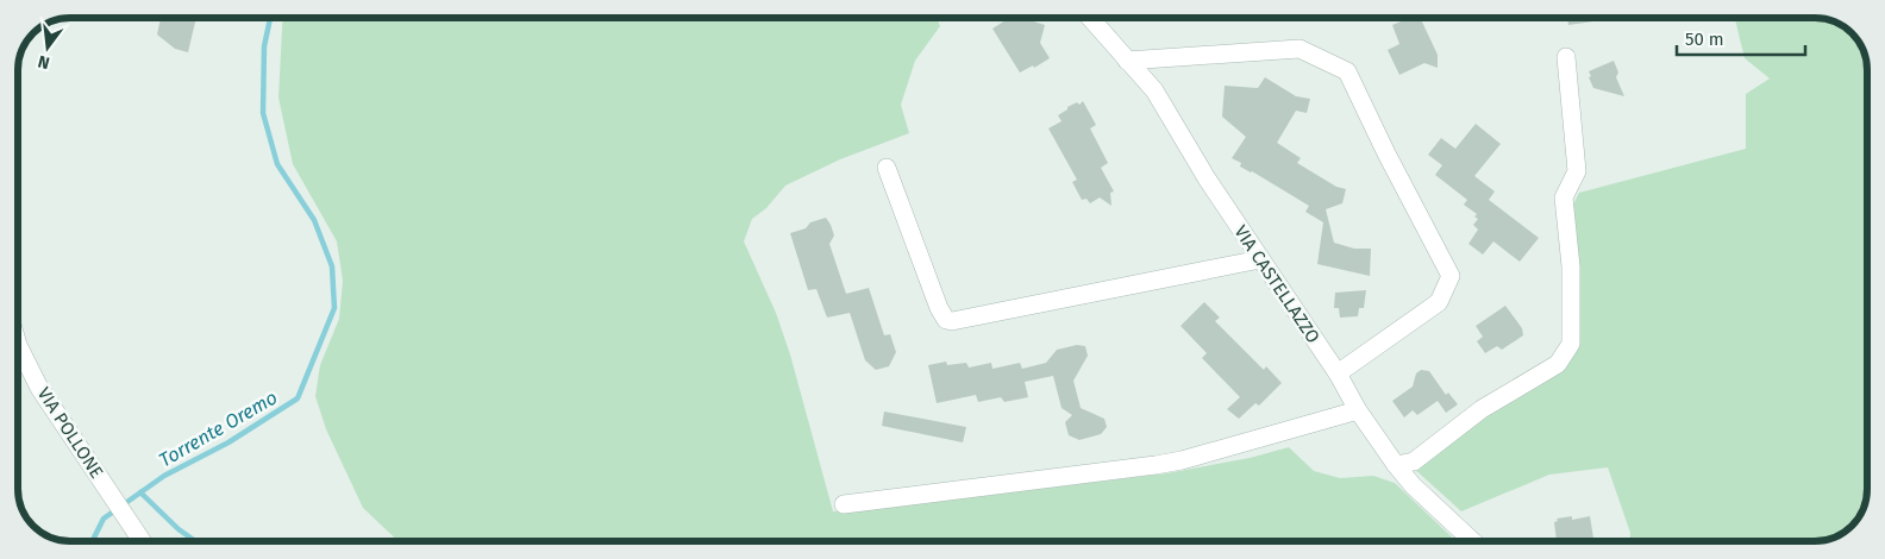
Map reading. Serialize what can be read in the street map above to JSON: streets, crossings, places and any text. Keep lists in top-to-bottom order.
{
  "streets": {
    "street": ["VIA CASTELLAZZO", "VIA POLLONE"]
  },
  "water": ["Torrente Oremo"],
  "scale_bar": "50 m",
  "north": "bottom"
}
